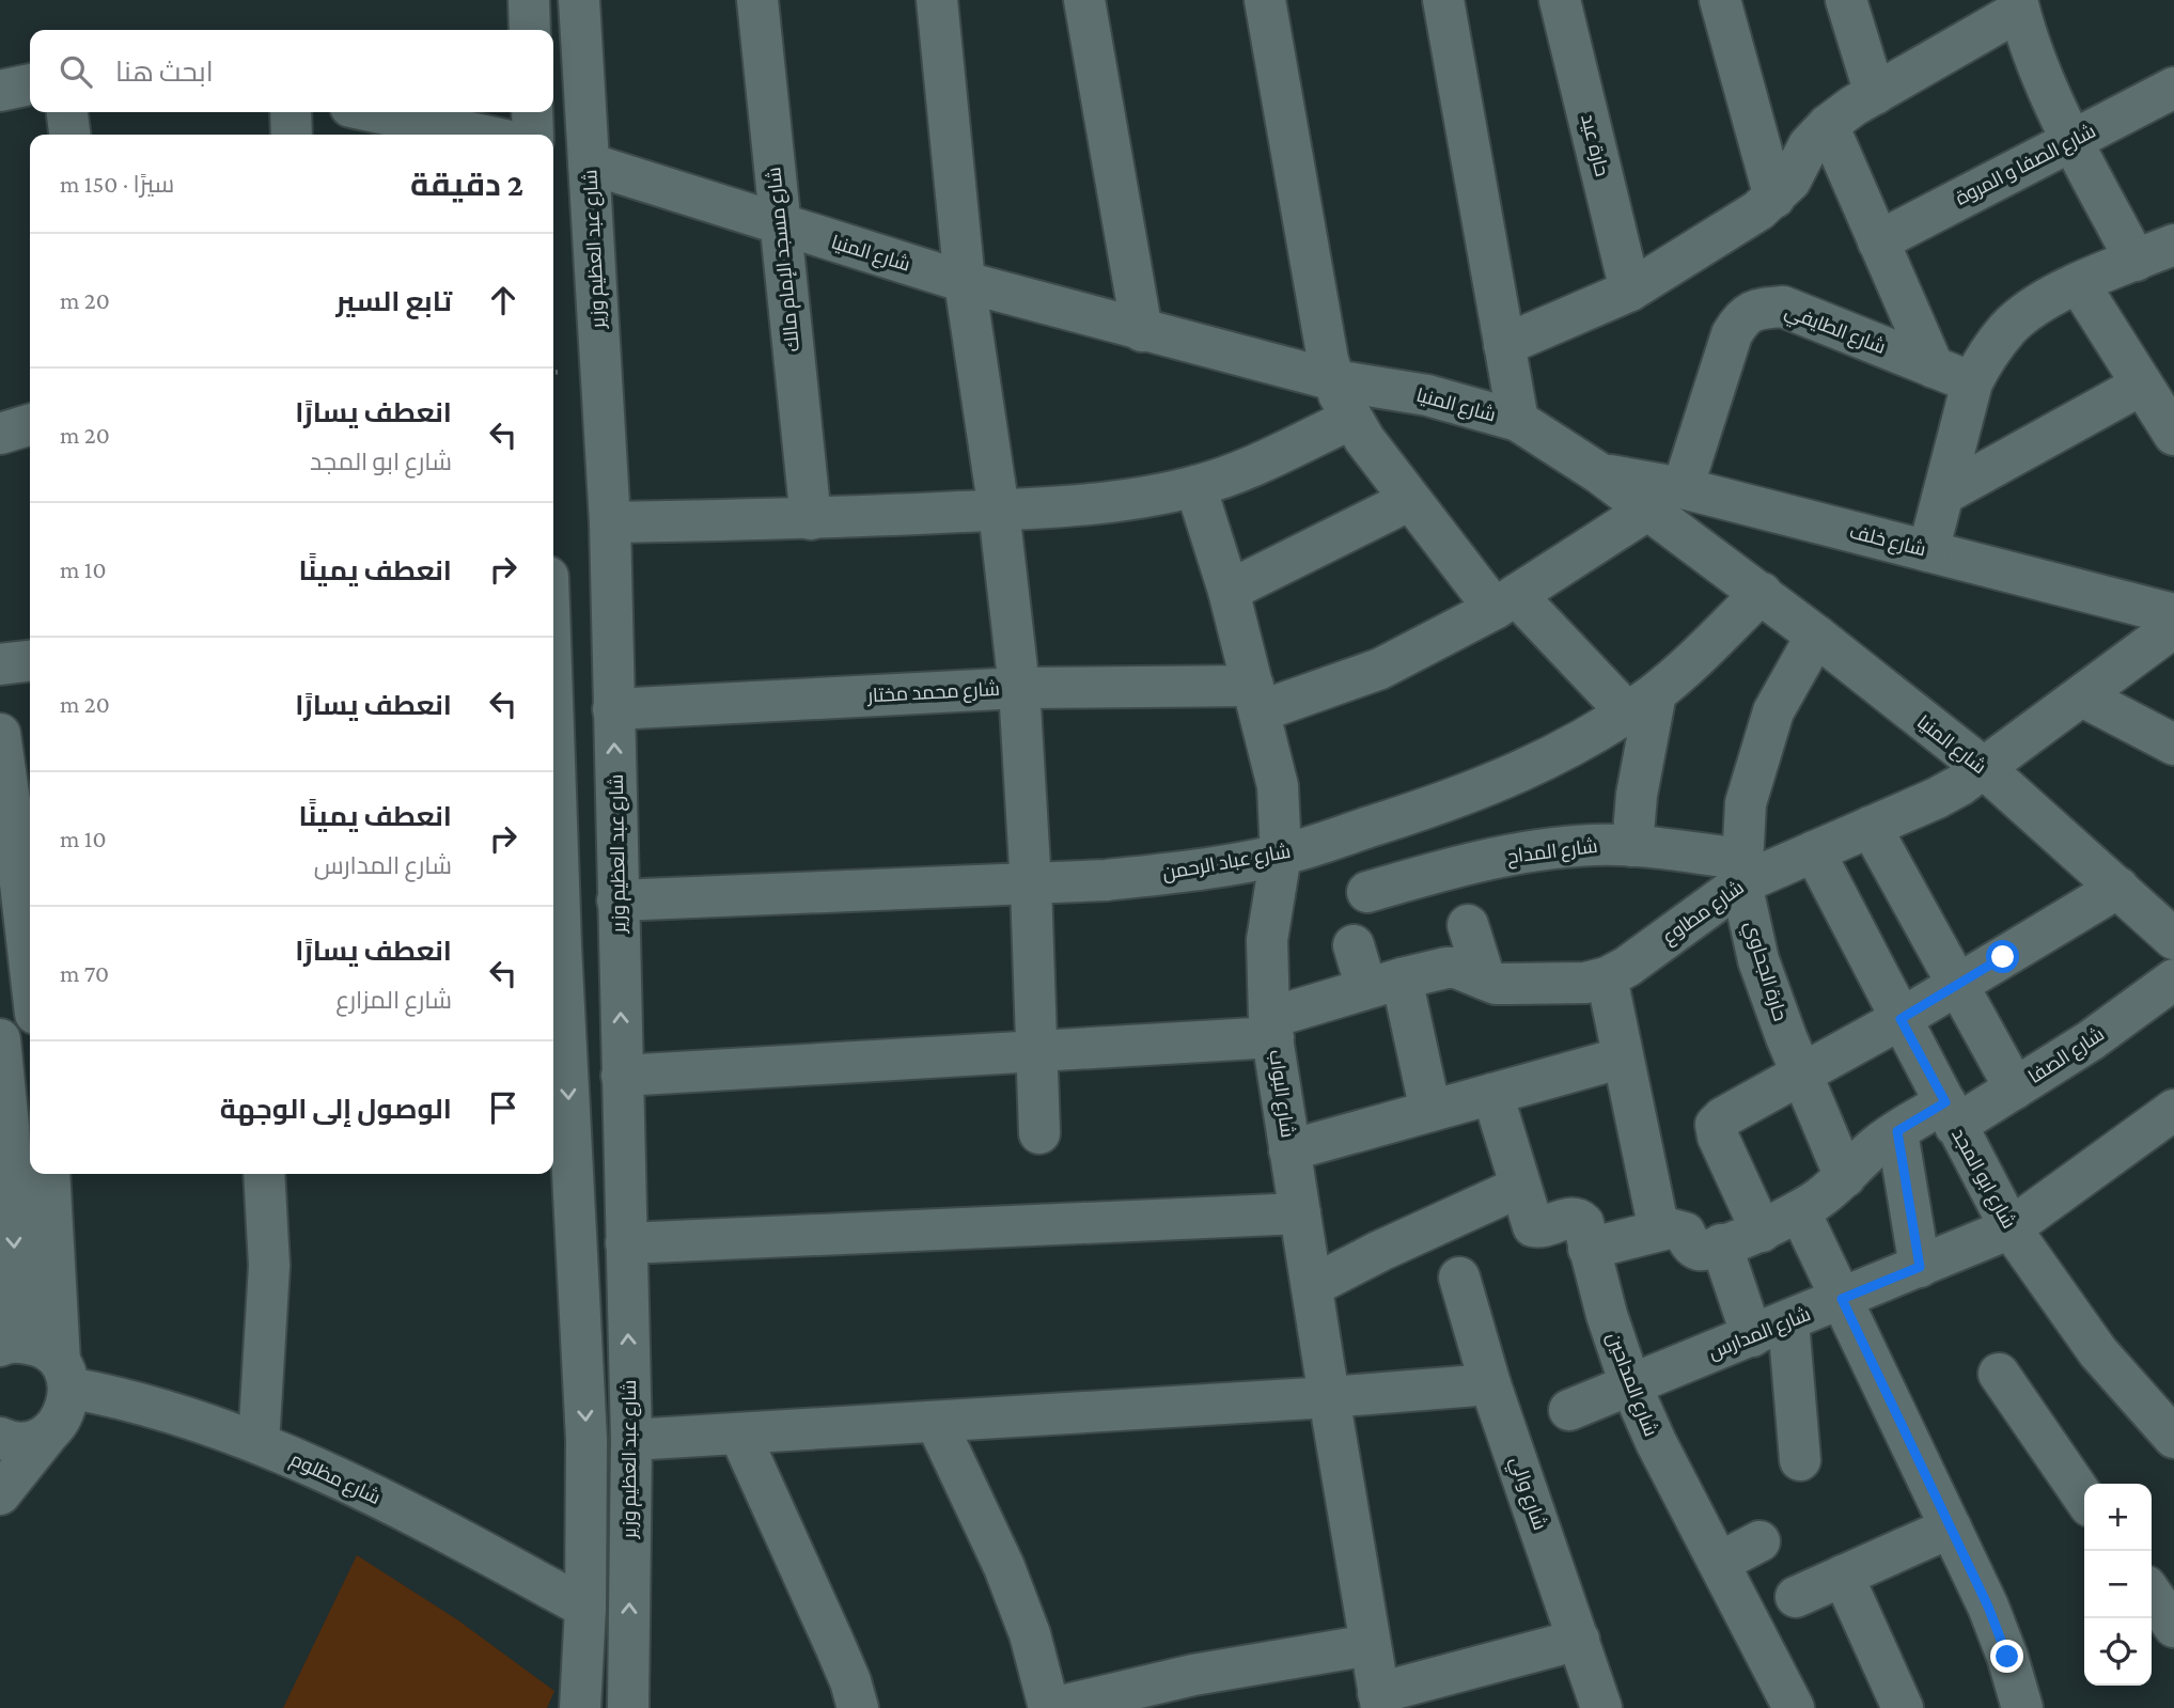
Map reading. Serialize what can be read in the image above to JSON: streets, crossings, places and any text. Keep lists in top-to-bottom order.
{
  "streets": {
    "street": [
      "حارة عيد",
      "شارع الصفا و المروة",
      "شارع عبد العظيم وزير",
      "شارع المنيا",
      "شارع مسجد الإمام مالك",
      "شارع الطايفي",
      "شارع خلف",
      "شارع محمد مختار",
      "شارع المداح",
      "شارع عباد الرحمن",
      "شارع مطاوع",
      "حارة الجحاوي",
      "شارع الصفا",
      "شارع البواب",
      "شارع ابو المجد",
      "شارع المدارس",
      "شارع المداحين",
      "شارع مظلوم",
      "شارع والي"
    ]
  },
  "crossings": [
    ["شارع عبد العظيم وزير", "شارع المنيا"],
    ["شارع عبد العظيم وزير", "شارع محمد مختار"],
    ["شارع عبد العظيم وزير", "شارع عباد الرحمن"],
    ["شارع عبد العظيم وزير", "شارع مطاوع"],
    ["شارع المنيا", "شارع مسجد الإمام مالك"],
    ["شارع المنيا", "شارع خلف"],
    ["شارع المنيا", "شارع محمد مختار"],
    ["شارع المنيا", "شارع عباد الرحمن"],
    ["شارع المنيا", "شارع مطاوع"],
    ["شارع المنيا", "حارة الجحاوي"],
    ["شارع الطايفي", "شارع خلف"],
    ["شارع خلف", "شارع مطاوع"],
    ["شارع محمد مختار", "شارع البواب"],
    ["شارع المداح", "شارع مطاوع"],
    ["شارع المداح", "حارة الجحاوي"],
    ["شارع عباد الرحمن", "شارع البواب"],
    ["شارع مطاوع", "حارة الجحاوي"],
    ["شارع مطاوع", "شارع البواب"],
    ["شارع مطاوع", "شارع ابو المجد"],
    ["حارة الجحاوي", "شارع الصفا"],
    ["شارع الصفا", "شارع ابو المجد"],
    ["شارع ابو المجد", "شارع المدارس"],
    ["شارع المدارس", "شارع المداحين"]
  ],
  "page": {
    "search": "ابحث هنا",
    "heading": ["2 دقيقة", "سيرًا · 150 m"],
    "list": [
      ["تابع السير", "20 m"],
      ["انعطف يسارًا", "شارع ابو المجد", "20 m"],
      ["انعطف يمينًا", "10 m"],
      ["انعطف يسارًا", "20 m"],
      ["انعطف يمينًا", "شارع المدارس", "10 m"],
      ["انعطف يسارًا", "شارع المزارع", "70 m"],
      "الوصول إلى الوجهة"
    ],
    "map_buttons": ["+", "−"]
  }
}
